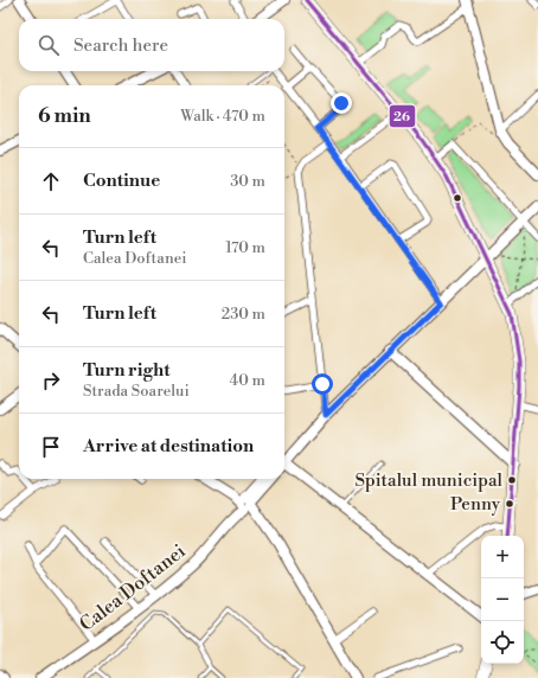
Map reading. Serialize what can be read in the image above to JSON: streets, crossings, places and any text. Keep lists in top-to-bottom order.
{
  "streets": {
    "street": ["Calea Doftanei"]
  },
  "places": ["Spitalul municipal", "Penny"],
  "lines": ["transit line 26"],
  "page": {
    "search": "Search here",
    "heading": ["6 min", "Walk · 470 m"],
    "list": [
      ["Continue", "30 m"],
      ["Turn left", "Calea Doftanei", "170 m"],
      ["Turn left", "230 m"],
      ["Turn right", "Strada Soarelui", "40 m"],
      "Arrive at destination"
    ],
    "map_buttons": ["+", "−"]
  }
}
